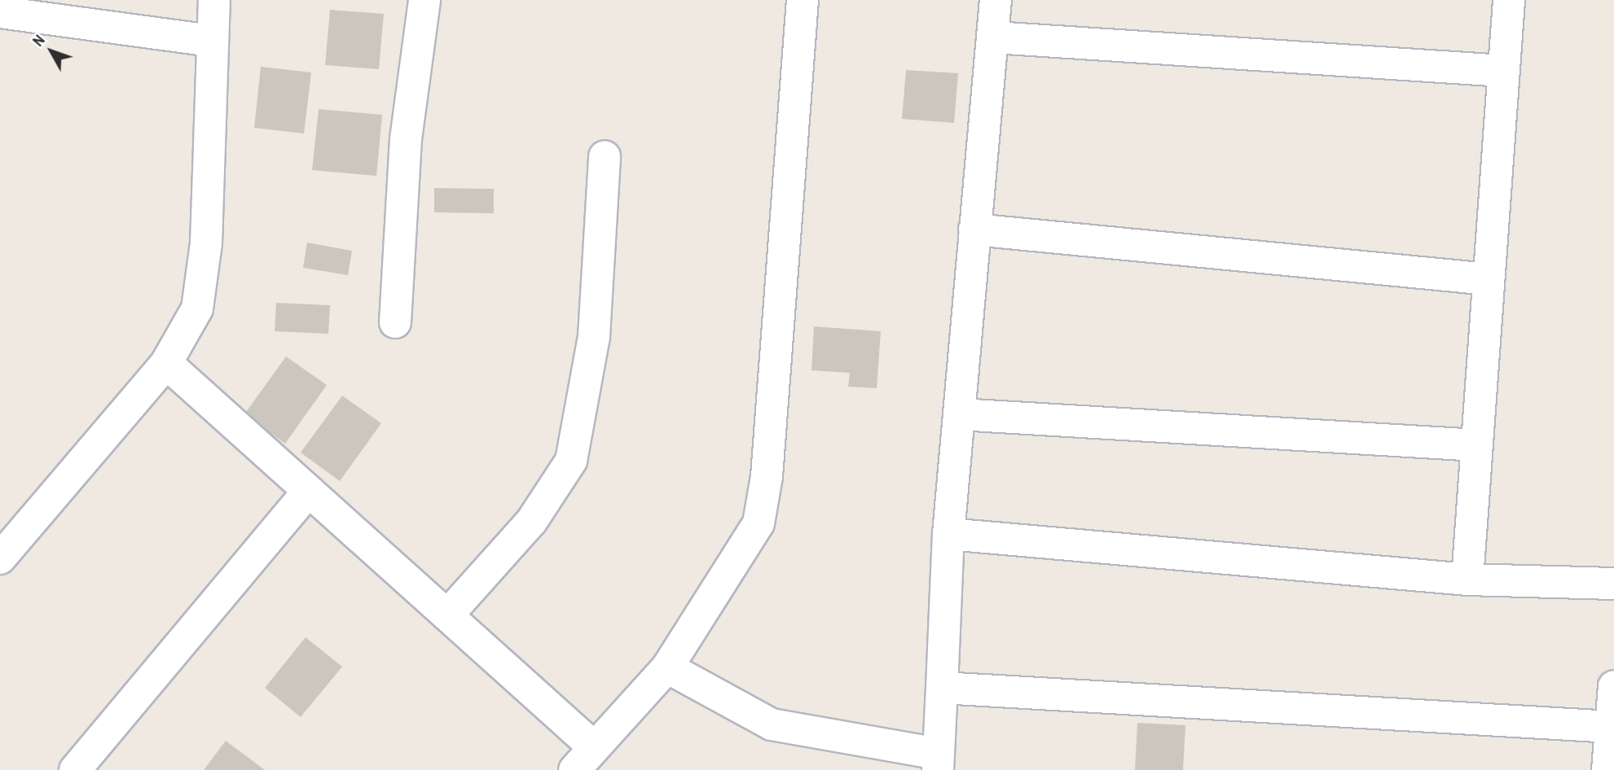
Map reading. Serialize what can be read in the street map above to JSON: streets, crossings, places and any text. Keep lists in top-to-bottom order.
{
  "north": "top left"
}
